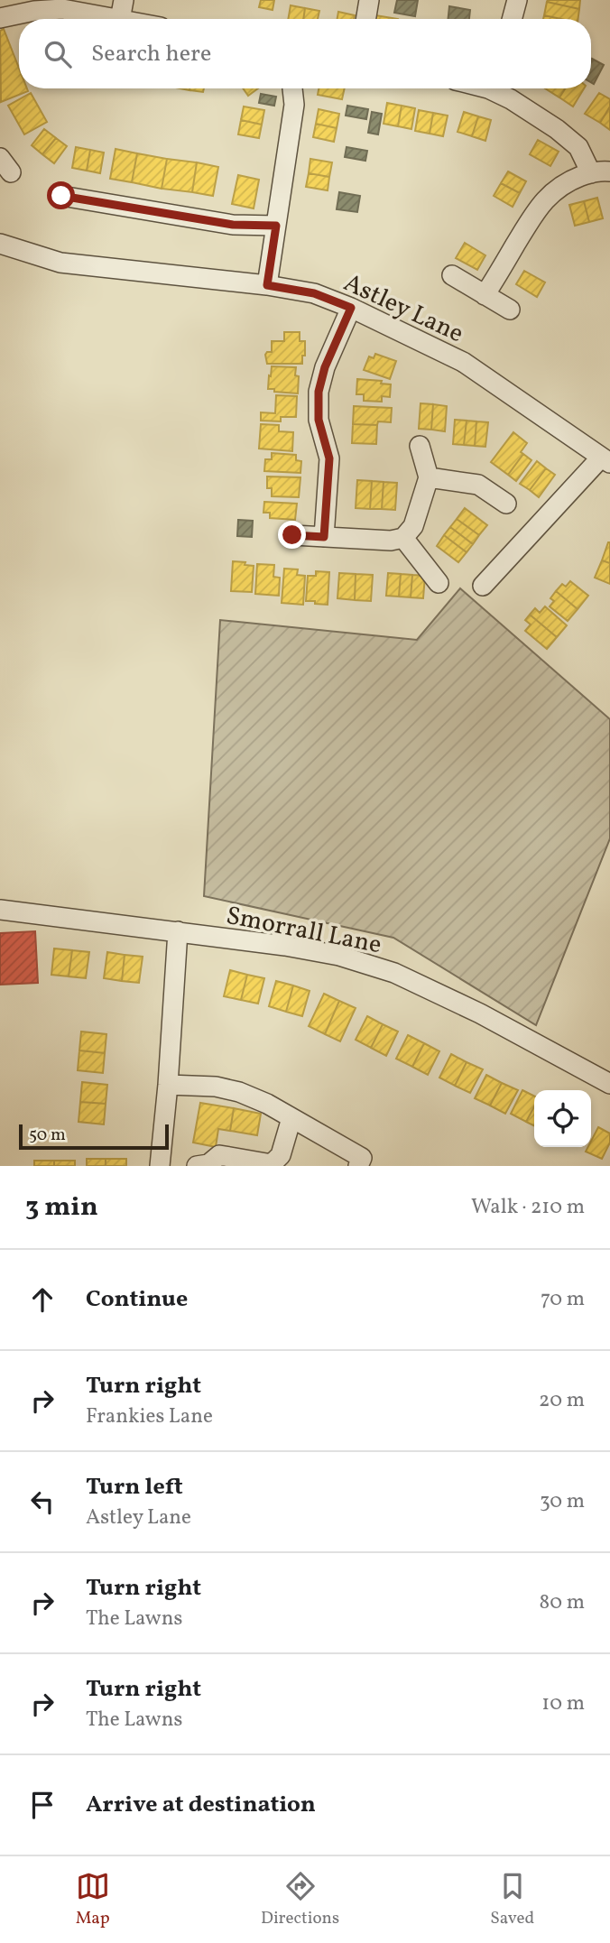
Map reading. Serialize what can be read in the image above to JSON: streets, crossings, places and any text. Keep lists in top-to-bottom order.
{
  "streets": {
    "street": ["Astley Lane", "Smorrall Lane"]
  },
  "scale_bar": "50 m",
  "page": {
    "search": "Search here",
    "scale": "50 m",
    "heading": ["3 min", "Walk · 210 m"],
    "list": [
      ["Continue", "70 m"],
      ["Turn right", "Frankies Lane", "20 m"],
      ["Turn left", "Astley Lane", "30 m"],
      ["Turn right", "The Lawns", "80 m"],
      ["Turn right", "The Lawns", "10 m"],
      "Arrive at destination"
    ],
    "nav": ["Map", "Directions", "Saved"]
  }
}
